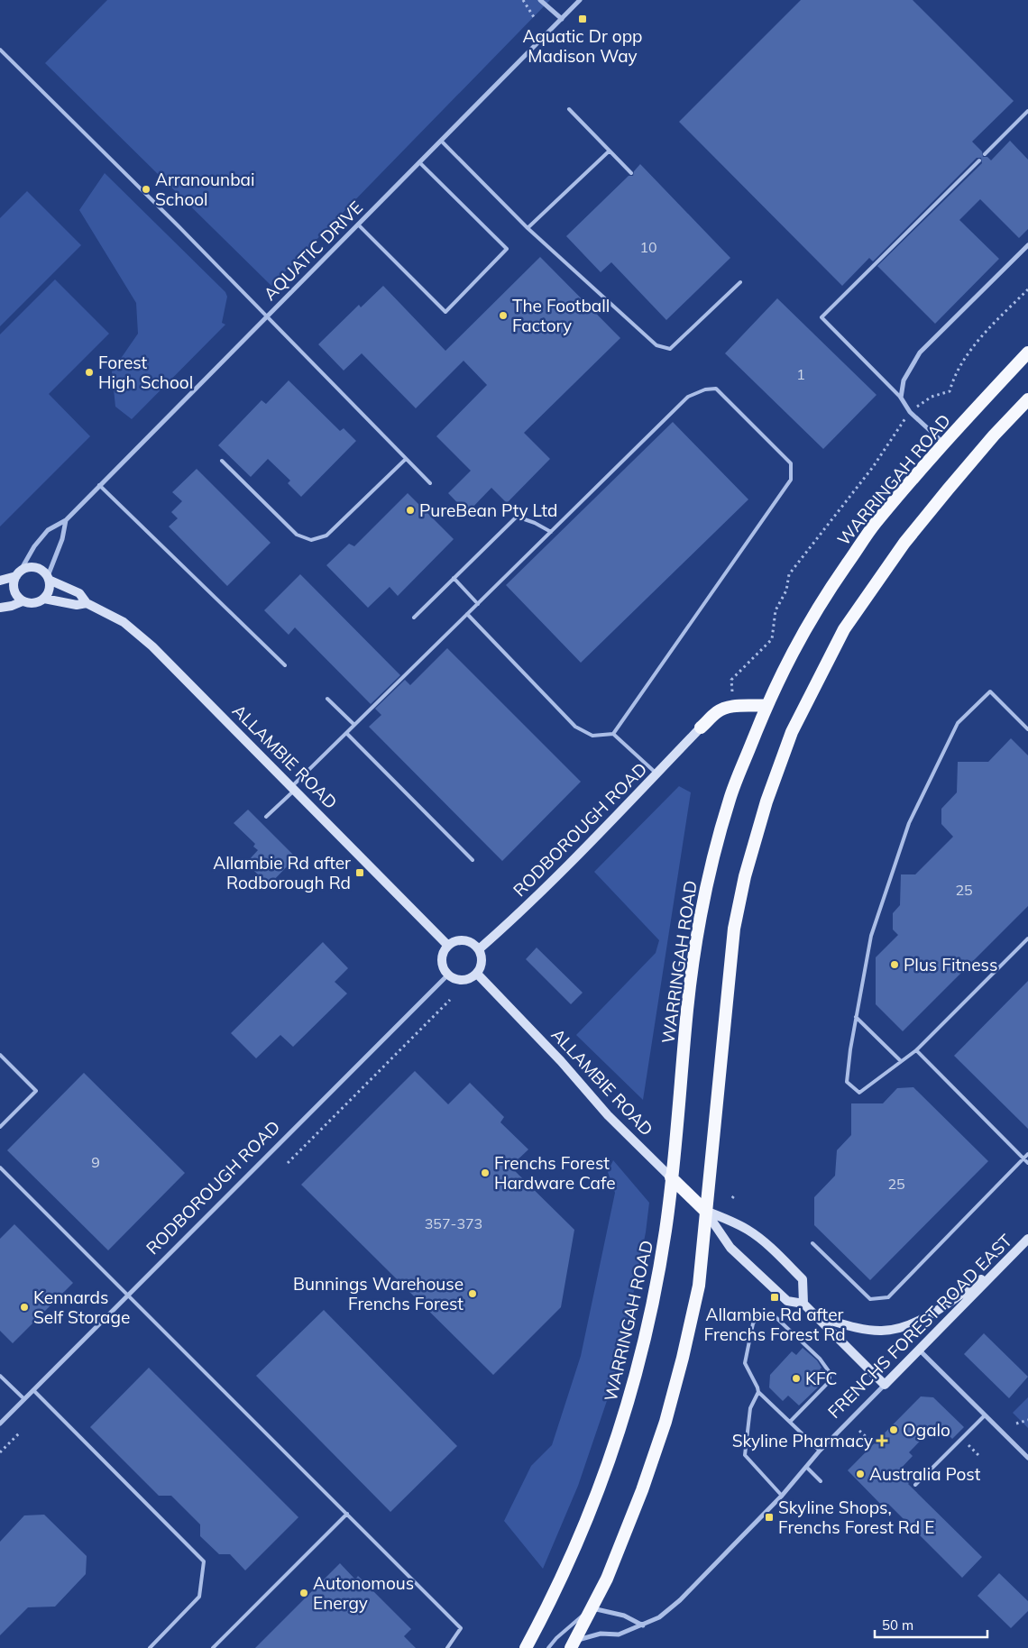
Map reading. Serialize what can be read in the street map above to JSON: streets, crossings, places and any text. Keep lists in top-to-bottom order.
{
  "streets": {
    "highway": ["WARRINGAH ROAD", "ALLAMBIE ROAD"],
    "main road": ["RODBOROUGH ROAD", "FRENCHS FOREST ROAD EAST"],
    "street": ["AQUATIC DRIVE"]
  },
  "crossings": [
    ["AQUATIC DRIVE", "ALLAMBIE ROAD"],
    ["WARRINGAH ROAD", "ALLAMBIE ROAD"],
    ["ALLAMBIE ROAD", "RODBOROUGH ROAD"],
    ["ALLAMBIE ROAD", "FRENCHS FOREST ROAD EAST"]
  ],
  "places": {
    "transit": [
      "Aquatic Dr opp Madison Way",
      "Allambie Rd after Rodborough Rd",
      "Allambie Rd after Frenchs Forest Rd",
      "Skyline Shops, Frenchs Forest Rd E"
    ],
    "other": [
      "Arranounbai School",
      "The Football Factory",
      "Forest High School",
      "PureBean Pty Ltd",
      "Plus Fitness",
      "Frenchs Forest Hardware Cafe",
      "Bunnings Warehouse Frenchs Forest",
      "Kennards Self Storage",
      "KFC",
      "Ogalo",
      "Australia Post",
      "Autonomous Energy"
    ],
    "health": ["Skyline Pharmacy"]
  },
  "house_numbers": [
    "10",
    "1",
    "25",
    "9",
    "25",
    "357-373"
  ],
  "scale_bar": "50 m"
}
